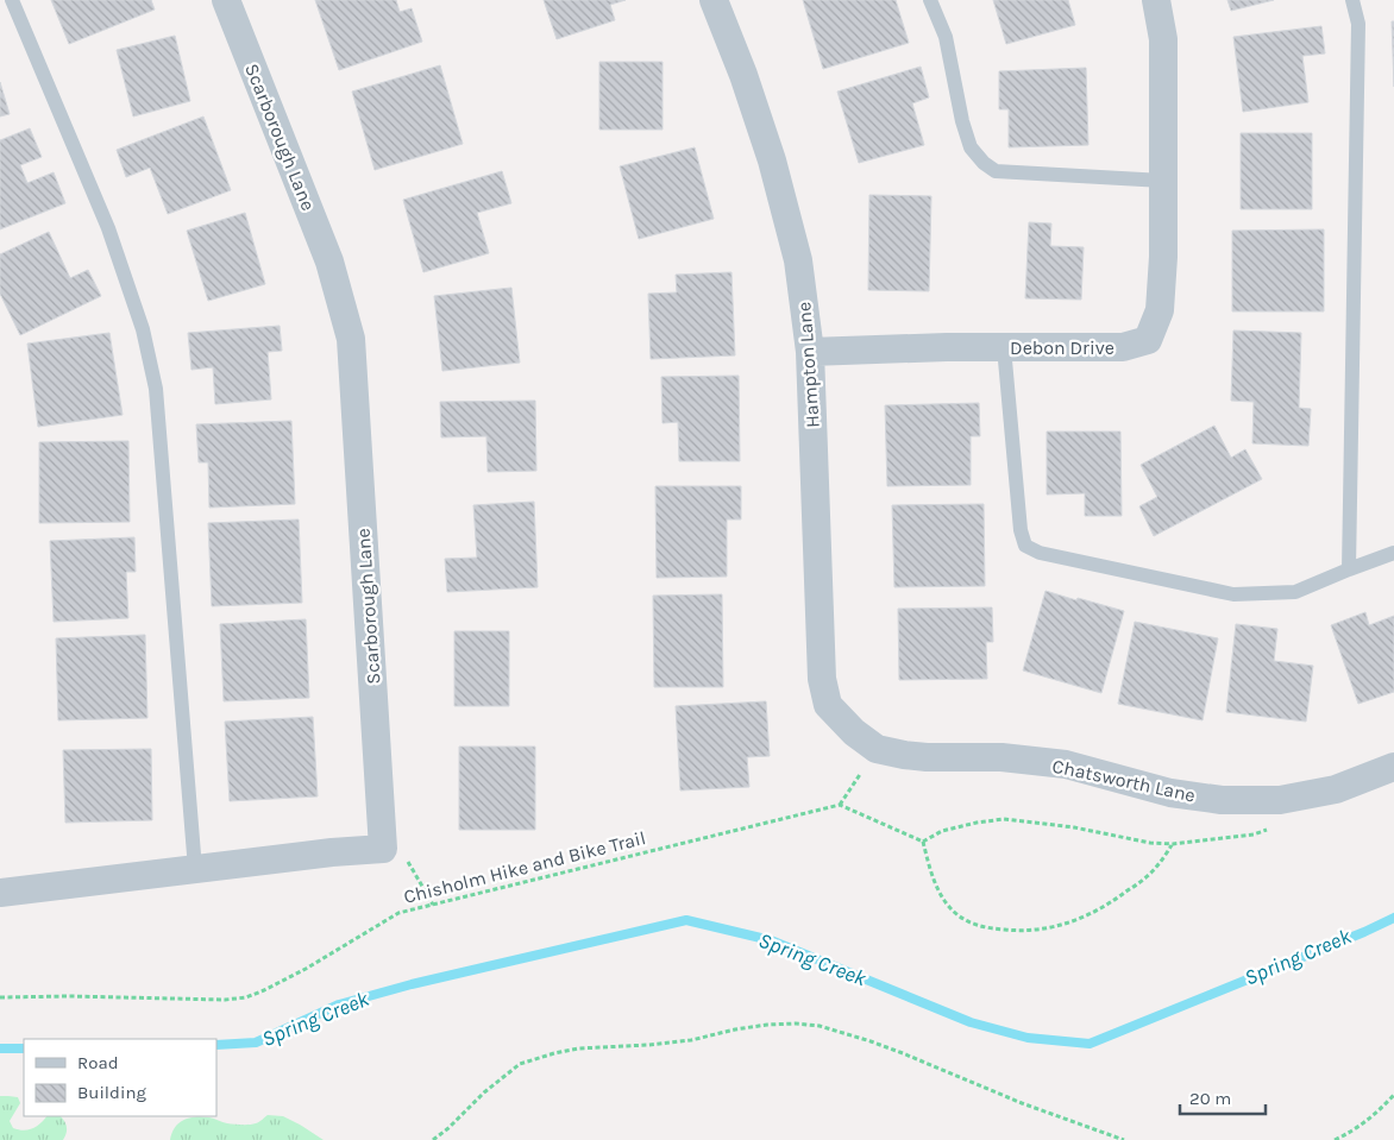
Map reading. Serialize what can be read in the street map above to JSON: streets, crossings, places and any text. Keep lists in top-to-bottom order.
{
  "streets": {
    "street": [
      "Scarborough Lane",
      "Debon Drive",
      "Hampton Lane",
      "Chatsworth Lane"
    ],
    "path": ["Chisholm Hike and Bike Trail"]
  },
  "crossings": [
    ["Debon Drive", "Hampton Lane"],
    ["Hampton Lane", "Chatsworth Lane"]
  ],
  "water": ["Spring Creek"],
  "legend": ["Road", "Building"],
  "scale_bar": "20 m"
}
